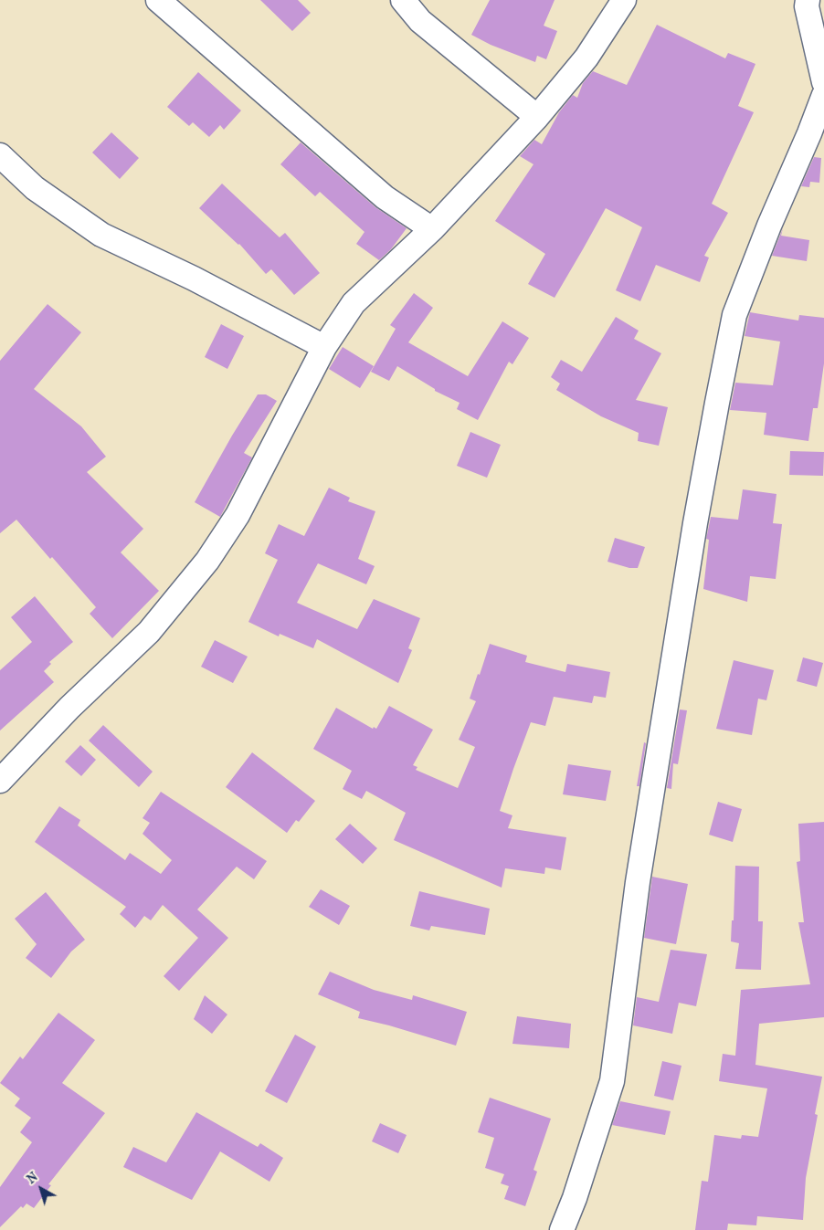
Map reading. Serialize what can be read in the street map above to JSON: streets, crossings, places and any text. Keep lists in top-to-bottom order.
{
  "north": "top left"
}
